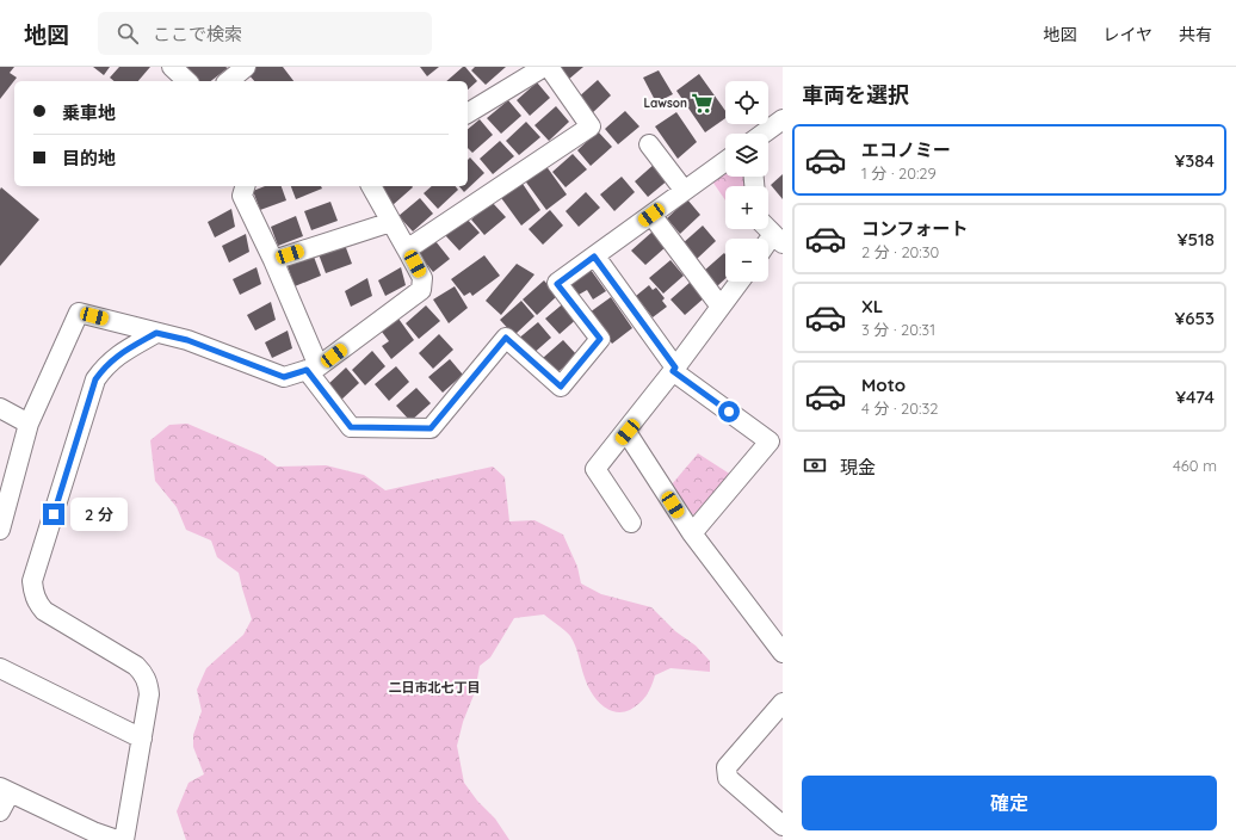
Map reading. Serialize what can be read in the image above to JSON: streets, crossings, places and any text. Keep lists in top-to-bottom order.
{
  "districts": ["二日市北七丁目"],
  "places": {
    "supermarket": ["Lawson"]
  },
  "page": {
    "header": "地図",
    "search": "ここで検索",
    "nav": ["地図", "レイヤ", "共有"],
    "heading": "車両を選択",
    "map_buttons": ["+", "−"],
    "banner": ["乗車地", "目的地"],
    "list": [
      {
        "name": "エコノミー",
        "note": "1 分 · 20:29",
        "value": "¥384"
      },
      {
        "name": "コンフォート",
        "note": "2 分 · 20:30",
        "value": "¥518"
      },
      {
        "name": "XL",
        "note": "3 分 · 20:31",
        "value": "¥653"
      },
      {
        "name": "Moto",
        "note": "4 分 · 20:32",
        "value": "¥474"
      }
    ],
    "pay": ["現金", "460 m"],
    "bubble": "2 分",
    "buttons": "確定"
  }
}
